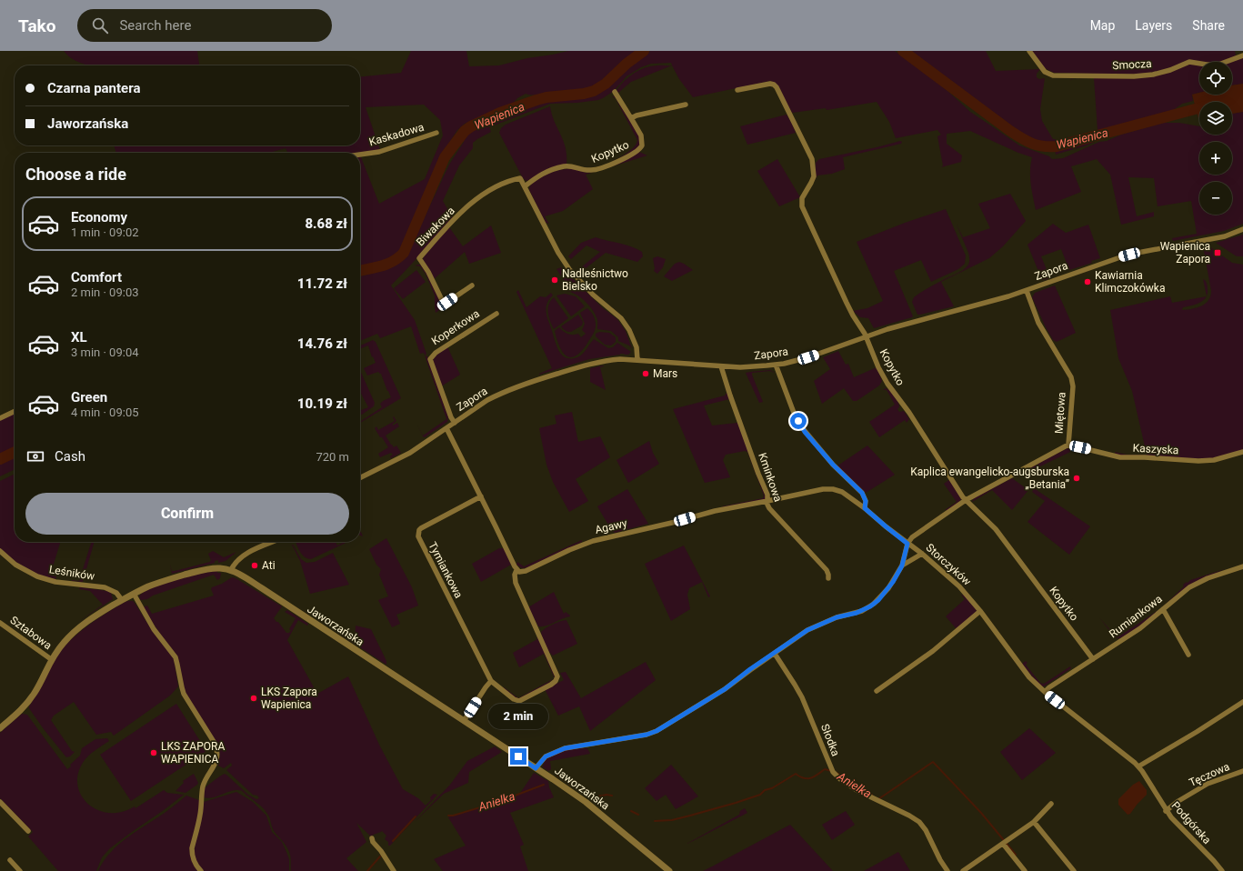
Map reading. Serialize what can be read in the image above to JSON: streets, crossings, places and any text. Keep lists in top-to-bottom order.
{
  "streets": {
    "street": [
      "Smocza",
      "Kaskadowa",
      "Kopytko",
      "Biwakowa",
      "Zapora",
      "Koperkowa",
      "Miętowa",
      "Kaszyska",
      "Kminkowa",
      "Agawy",
      "Storczyków",
      "Tymiankowa",
      "Leśników",
      "Rumiankowa",
      "Jaworzańska",
      "Sztabowa",
      "Słodka",
      "Tęczowa",
      "Podgórska"
    ]
  },
  "crossings": [
    ["Kopytko", "Biwakowa"],
    ["Kopytko", "Zapora"],
    ["Kopytko", "Miętowa"],
    ["Kopytko", "Rumiankowa"],
    ["Zapora", "Koperkowa"],
    ["Zapora", "Miętowa"],
    ["Zapora", "Kminkowa"],
    ["Miętowa", "Kaszyska"],
    ["Miętowa", "Storczyków"],
    ["Kminkowa", "Agawy"],
    ["Agawy", "Storczyków"],
    ["Agawy", "Tymiankowa"],
    ["Storczyków", "Rumiankowa"],
    ["Storczyków", "Podgórska"],
    ["Leśników", "Jaworzańska"],
    ["Jaworzańska", "Sztabowa"],
    ["Tęczowa", "Podgórska"]
  ],
  "water": ["Wapienica", "Anielka"],
  "places": {
    "transit": ["Wapienica Zapora"],
    "other": [
      "Nadleśnictwo Bielsko",
      "Kawiarnia Klimczokówka",
      "Mars",
      "Kaplica ewangelicko-augsburska „Betania”",
      "Ati",
      "LKS Zapora Wapienica",
      "LKS ZAPORA WAPIENICA"
    ]
  },
  "page": {
    "header": "Tako",
    "search": "Search here",
    "nav": ["Map", "Layers", "Share"],
    "map_buttons": ["+", "−"],
    "banner": ["Czarna pantera", "Jaworzańska"],
    "heading": "Choose a ride",
    "list": [
      {
        "name": "Economy",
        "note": "1 min · 09:02",
        "value": "8.68 zł"
      },
      {
        "name": "Comfort",
        "note": "2 min · 09:03",
        "value": "11.72 zł"
      },
      {
        "name": "XL",
        "note": "3 min · 09:04",
        "value": "14.76 zł"
      },
      {
        "name": "Green",
        "note": "4 min · 09:05",
        "value": "10.19 zł"
      }
    ],
    "pay": ["Cash", "720 m"],
    "buttons": "Confirm",
    "bubble": "2 min"
  }
}
